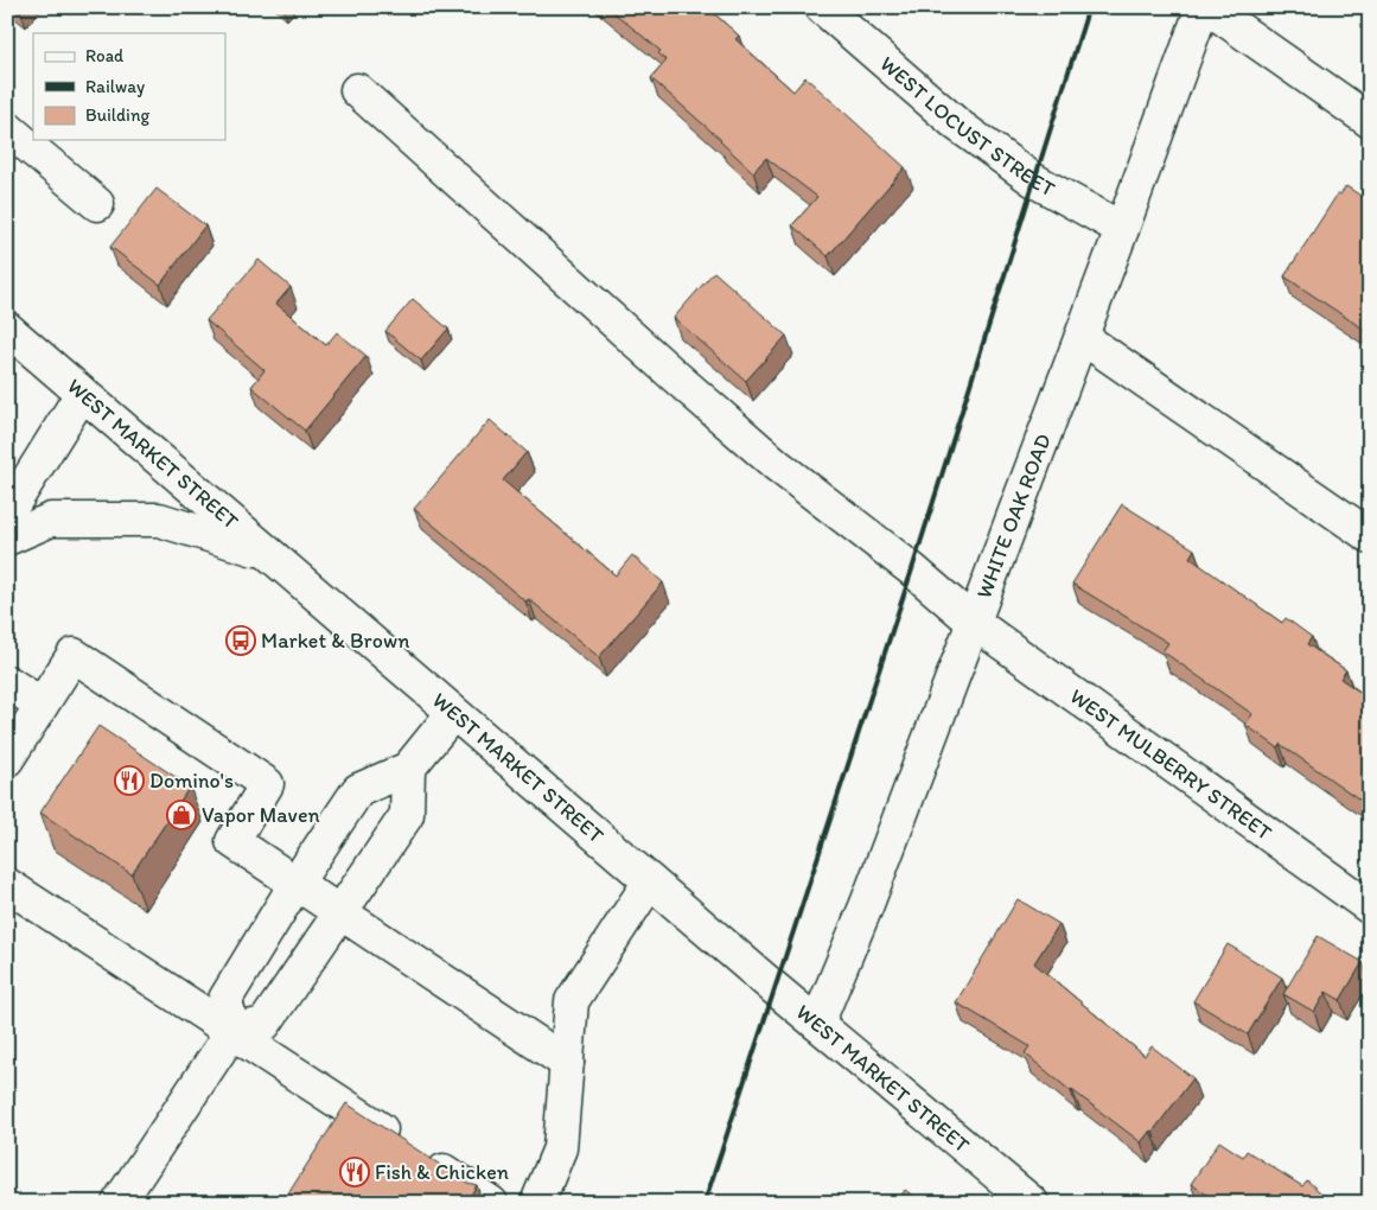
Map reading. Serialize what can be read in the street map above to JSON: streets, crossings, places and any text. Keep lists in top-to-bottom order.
{
  "streets": {
    "street": [
      "WEST LOCUST STREET",
      "WEST MARKET STREET",
      "WHITE OAK ROAD",
      "WEST MULBERRY STREET"
    ]
  },
  "crossings": [
    ["WEST LOCUST STREET", "WHITE OAK ROAD"],
    ["WEST MARKET STREET", "WHITE OAK ROAD"],
    ["WHITE OAK ROAD", "WEST MULBERRY STREET"]
  ],
  "places": {
    "bus stop": ["Market & Brown"],
    "restaurant": ["Domino's", "Fish & Chicken"],
    "shop": ["Vapor Maven"]
  },
  "legend": ["Road", "Railway", "Building"]
}
